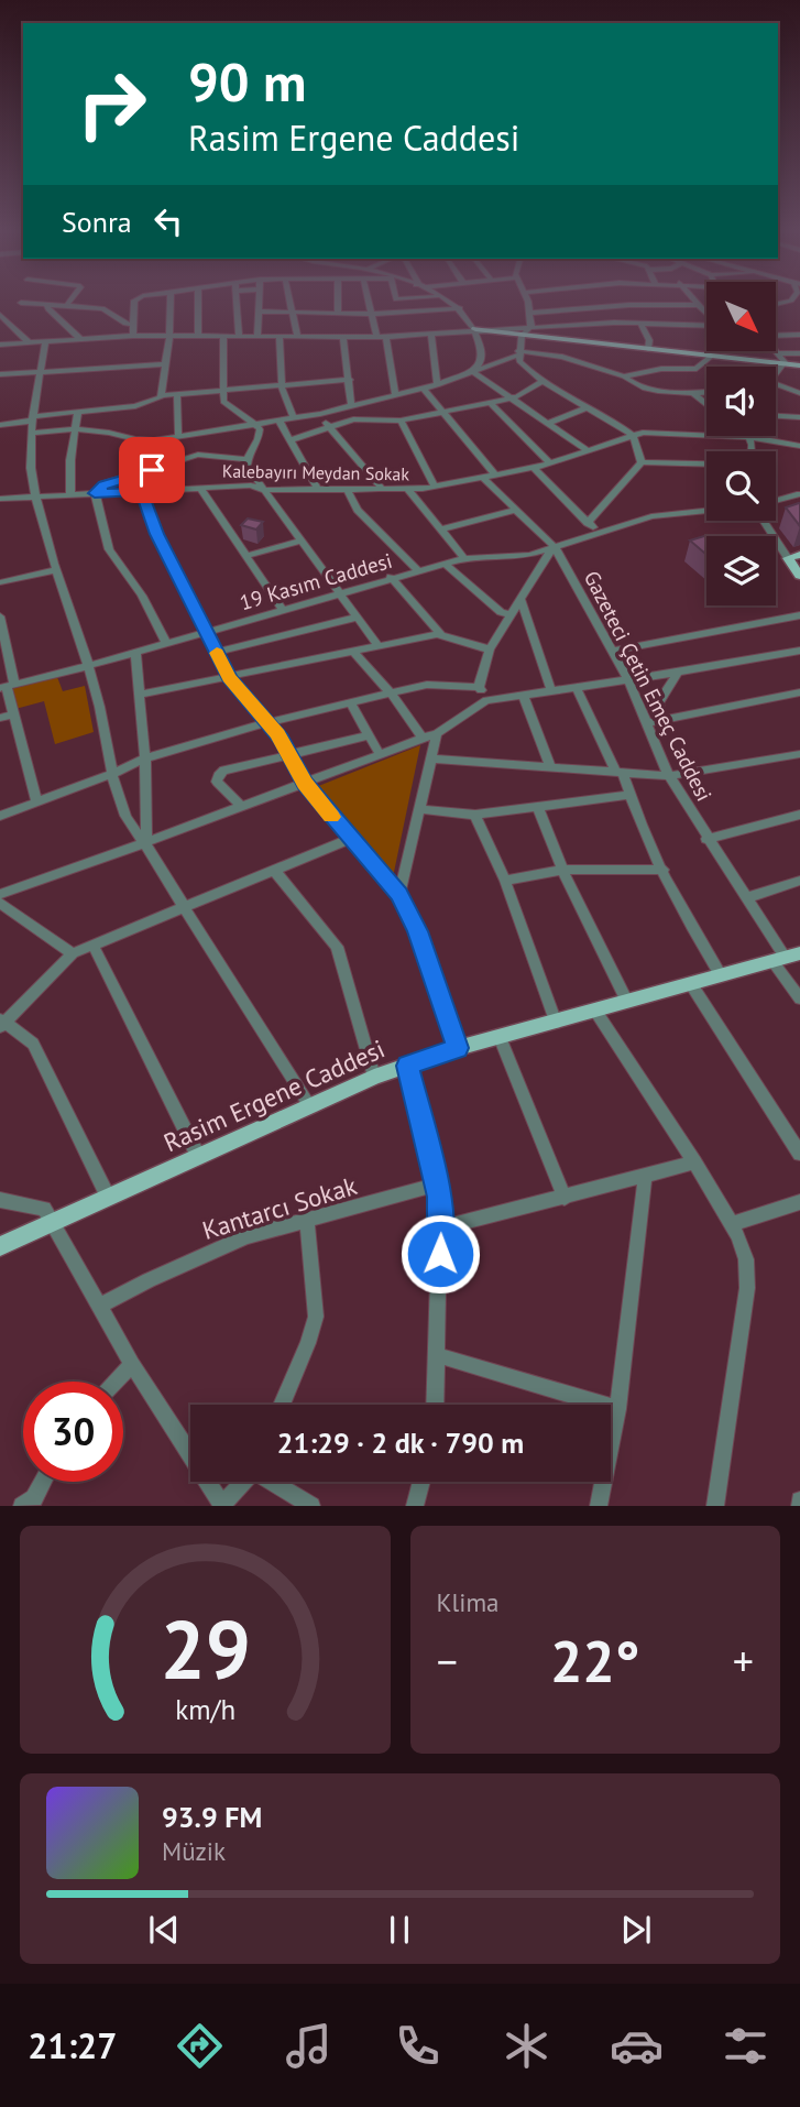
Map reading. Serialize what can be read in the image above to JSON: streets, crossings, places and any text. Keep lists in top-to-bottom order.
{
  "streets": {
    "main road": ["Rasim Ergene Caddesi"],
    "street": [
      "Kalebayırı Meydan Sokak",
      "19 Kasım Caddesi",
      "Gazeteci Çetin Emeç Caddesi",
      "Kantarcı Sokak"
    ]
  },
  "crossings": [
    ["Kalebayırı Meydan Sokak", "Gazeteci Çetin Emeç Caddesi"],
    ["19 Kasım Caddesi", "Gazeteci Çetin Emeç Caddesi"],
    ["Gazeteci Çetin Emeç Caddesi", "Rasim Ergene Caddesi"]
  ],
  "north": "bottom right",
  "page": {
    "turn": ["90 m", "Rasim Ergene Caddesi"],
    "then": "Sonra",
    "limit": "30",
    "trip": "21:29 · 2 dk · 790 m",
    "tile": "Klima",
    "heat": ["−", "22°", "+"],
    "song": ["93.9 FM", "Müzik"],
    "tabs": "21:27",
    "gauge": ["29", "km/h"]
  }
}
